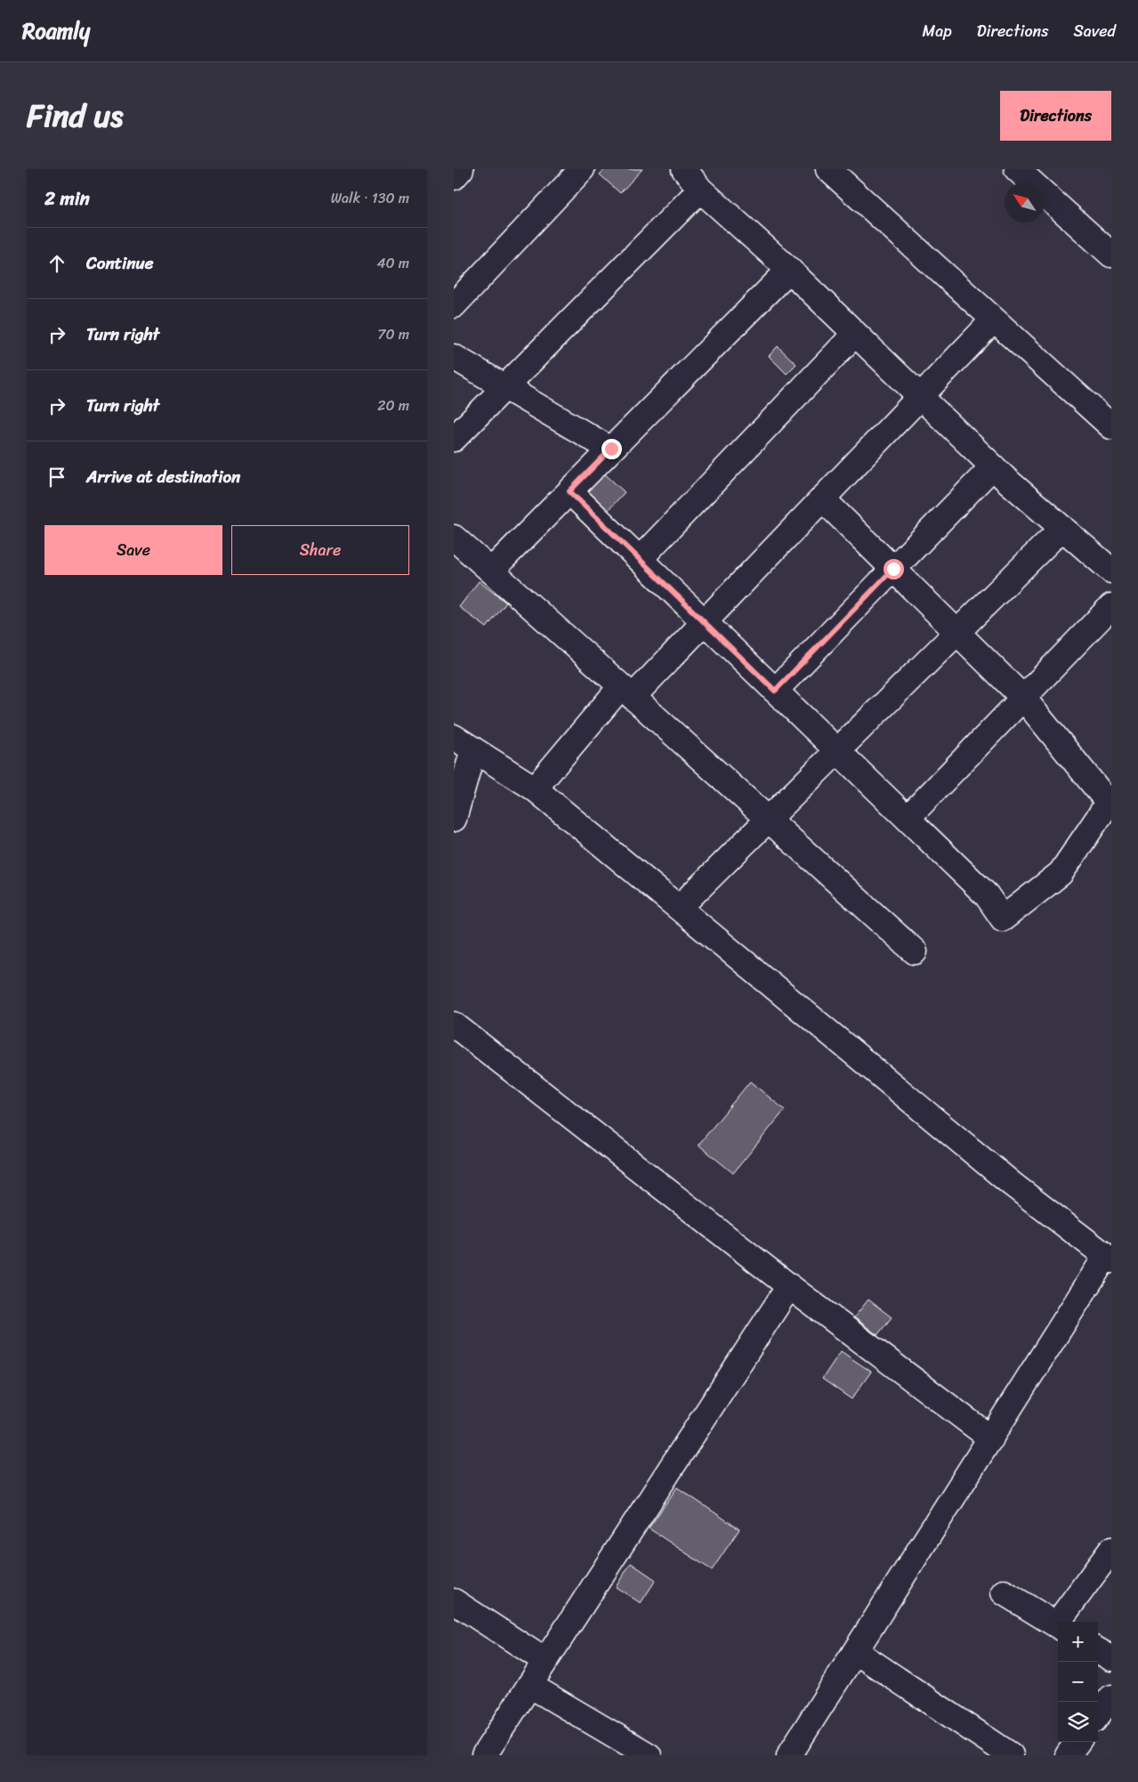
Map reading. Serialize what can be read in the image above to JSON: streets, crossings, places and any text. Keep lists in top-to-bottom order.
{
  "north": "top left",
  "page": {
    "header": "Roamly",
    "nav": ["Map", "Directions", "Saved"],
    "title": "Find us",
    "buttons": [
      "Directions",
      ["Save", "Share"]
    ],
    "heading": ["2 min", "Walk · 130 m"],
    "list": [
      ["Continue", "40 m"],
      ["Turn right", "70 m"],
      ["Turn right", "20 m"],
      "Arrive at destination"
    ],
    "map_buttons": ["+", "−"]
  }
}
